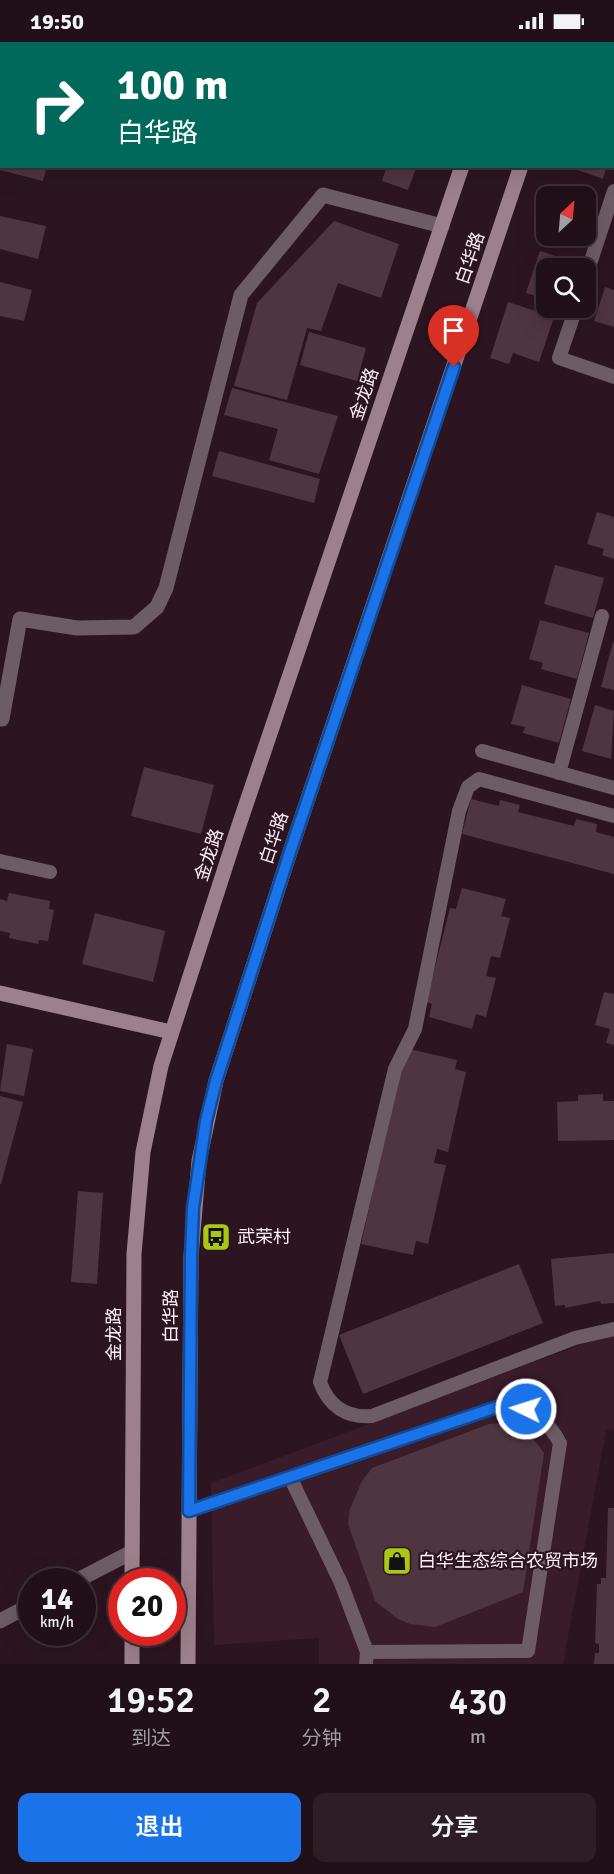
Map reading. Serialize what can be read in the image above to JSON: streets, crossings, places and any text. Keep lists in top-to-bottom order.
{
  "streets": {
    "main road": ["白华路", "金龙路"]
  },
  "places": {
    "bus stop": ["武荣村"],
    "shop": ["白华生态综合农贸市场"]
  },
  "north": "top right",
  "page": {
    "status": "19:50",
    "turn": ["100 m", "白华路"],
    "speed": "14 km/h",
    "limit": "20",
    "eta": [
      "19:52",
      "到达",
      "2",
      "分钟",
      "430",
      "m"
    ],
    "buttons": ["退出", "分享"]
  }
}
